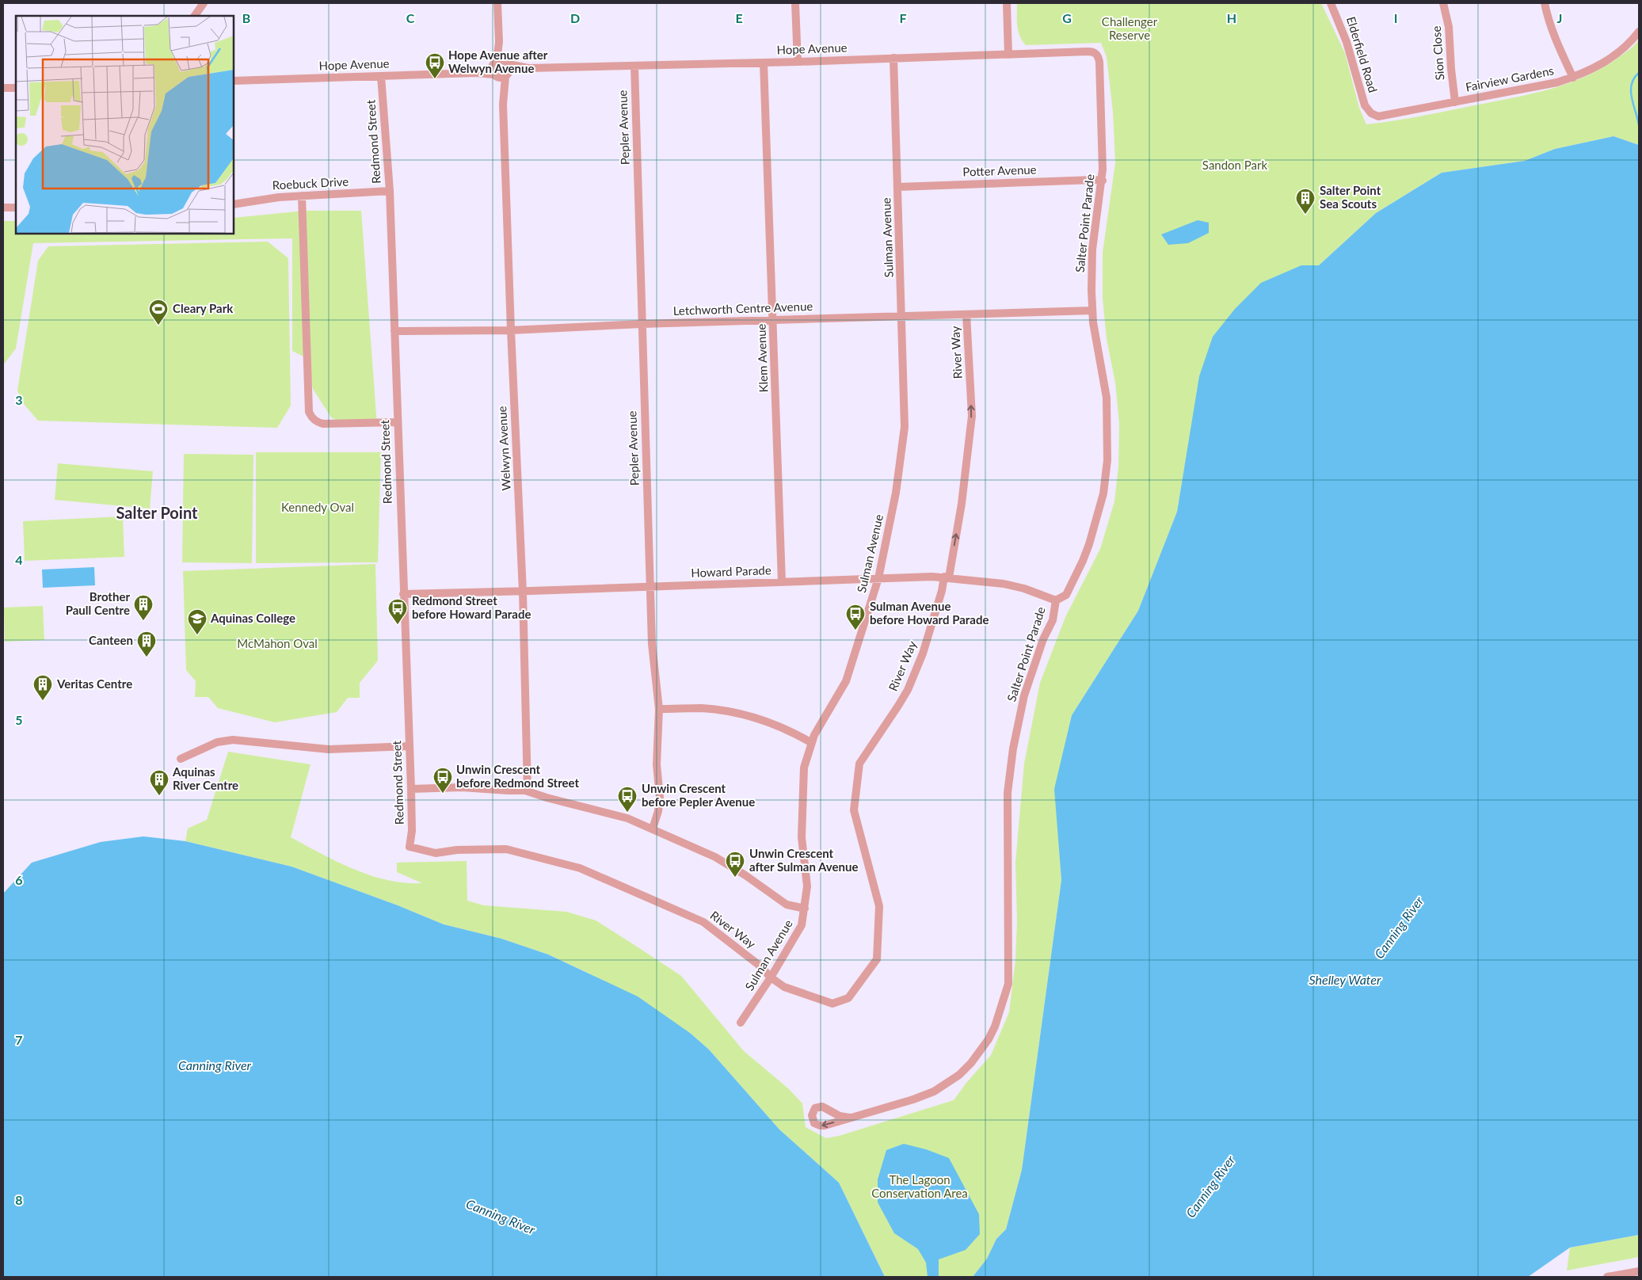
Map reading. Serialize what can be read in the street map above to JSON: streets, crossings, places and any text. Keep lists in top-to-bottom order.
{
  "streets": {
    "street": [
      "Hope Avenue",
      "Sion Close",
      "Elderfield Road",
      "Fairview Gardens",
      "Pepler Avenue",
      "Redmond Street",
      "Potter Avenue",
      "Roebuck Drive",
      "Salter Point Parade",
      "Sulman Avenue",
      "Letchworth Centre Avenue",
      "River Way",
      "Klem Avenue",
      "Welwyn Avenue",
      "Howard Parade"
    ]
  },
  "crossings": [
    ["Hope Avenue", "Pepler Avenue"],
    ["Hope Avenue", "Redmond Street"],
    ["Hope Avenue", "Salter Point Parade"],
    ["Hope Avenue", "Sulman Avenue"],
    ["Hope Avenue", "Klem Avenue"],
    ["Hope Avenue", "Welwyn Avenue"],
    ["Sion Close", "Fairview Gardens"],
    ["Elderfield Road", "Fairview Gardens"],
    ["Pepler Avenue", "Letchworth Centre Avenue"],
    ["Pepler Avenue", "Howard Parade"],
    ["Redmond Street", "Roebuck Drive"],
    ["Redmond Street", "Letchworth Centre Avenue"],
    ["Redmond Street", "River Way"],
    ["Redmond Street", "Howard Parade"],
    ["Potter Avenue", "Salter Point Parade"],
    ["Potter Avenue", "Sulman Avenue"],
    ["Salter Point Parade", "Letchworth Centre Avenue"],
    ["Salter Point Parade", "Howard Parade"],
    ["Sulman Avenue", "Letchworth Centre Avenue"],
    ["Sulman Avenue", "River Way"],
    ["Sulman Avenue", "Howard Parade"],
    ["Letchworth Centre Avenue", "River Way"],
    ["Letchworth Centre Avenue", "Klem Avenue"],
    ["Letchworth Centre Avenue", "Welwyn Avenue"],
    ["River Way", "Howard Parade"],
    ["Klem Avenue", "Howard Parade"],
    ["Welwyn Avenue", "Howard Parade"]
  ],
  "districts": ["Salter Point"],
  "water": ["Canning River", "Shelley Water"],
  "parks": [
    "Challenger Reserve",
    "Sandon Park",
    "Kennedy Oval",
    "McMahon Oval",
    "The Lagoon Conservation Area"
  ],
  "places": {
    "bus stop": [
      "Hope Avenue after Welwyn Avenue",
      "Redmond Street before Howard Parade",
      "Sulman Avenue before Howard Parade",
      "Unwin Crescent before Redmond Street",
      "Unwin Crescent before Pepler Avenue",
      "Unwin Crescent after Sulman Avenue"
    ],
    "building": [
      "Salter Point Sea Scouts",
      "Brother Paull Centre",
      "Canteen",
      "Veritas Centre",
      "Aquinas River Centre"
    ],
    "sports": ["Cleary Park"],
    "school or university": ["Aquinas College"]
  },
  "grid": {
    "columns": [
      "B",
      "C",
      "D",
      "E",
      "F",
      "G",
      "H",
      "I",
      "J"
    ],
    "rows": [
      "3",
      "4",
      "5",
      "6",
      "7",
      "8"
    ]
  }
}
